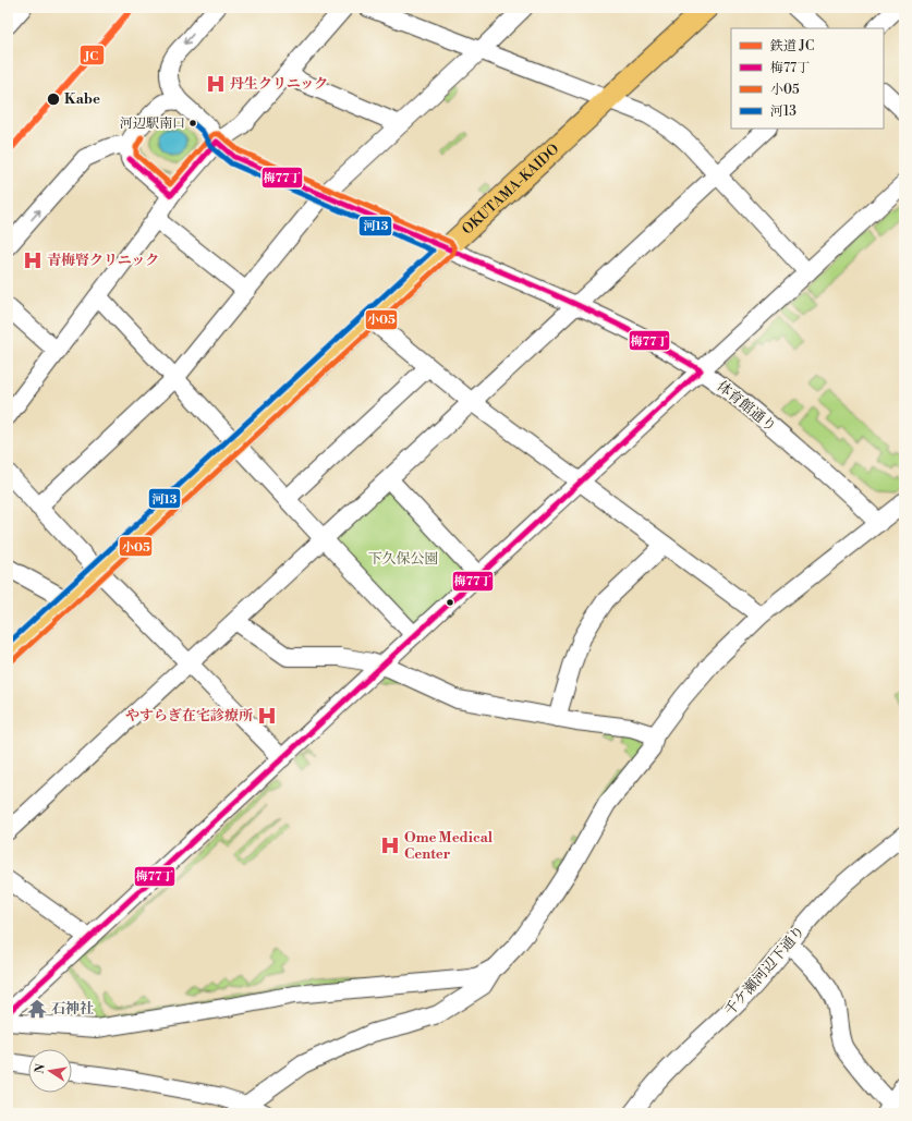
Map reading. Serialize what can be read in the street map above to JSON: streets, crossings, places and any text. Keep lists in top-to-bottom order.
{
  "streets": {
    "main road": ["OKUTAMA-KAIDO"],
    "street": ["体育館通り", "千ケ瀬河辺下通り"]
  },
  "crossings": [
    ["OKUTAMA-KAIDO", "体育館通り"]
  ],
  "parks": ["下久保公園"],
  "places": {
    "hospital": [
      "丹生クリニック",
      "青梅腎クリニック",
      "やすらぎ在宅診療所",
      "Ome Medical Center"
    ],
    "other": ["Kabe", "河辺駅南口"],
    "temple": ["石神社"]
  },
  "lines": [
    "rail line JC",
    "transit line 河13",
    "transit line 小05",
    "transit line 梅77丁"
  ],
  "legend": [
    "鉄道 JC",
    "梅77丁",
    "小05",
    "河13"
  ],
  "north": "left"
}
